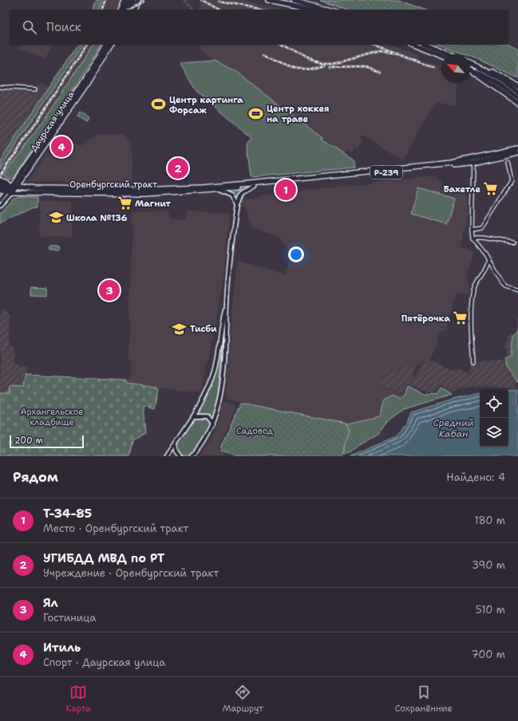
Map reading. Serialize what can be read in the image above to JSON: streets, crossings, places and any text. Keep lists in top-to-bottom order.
{
  "streets": {
    "main road": ["Даурская улица", "Р-239", "Оренбургский тракт"]
  },
  "crossings": [
    ["Даурская улица", "Оренбургский тракт"]
  ],
  "water": ["Средний Кабан"],
  "parks": ["Архангельское кладбище", "Садовод"],
  "places": {
    "sports": ["Центр картинга Форсаж", "Центр хоккея на траве"],
    "supermarket": ["Бахетле", "Магнит", "Пятёрочка"],
    "school or university": ["Школа №136", "Тисби"]
  },
  "scale_bar": "200 m",
  "north": "top left",
  "page": {
    "search": "Поиск",
    "pins": [
      "4",
      "2",
      "1",
      "3"
    ],
    "scale": "200 m",
    "heading": ["Рядом", "Найдено: 4"],
    "list": [
      {
        "mark": "1",
        "name": "T-34-85",
        "note": "Место · Оренбургский тракт",
        "value": "180 m"
      },
      {
        "mark": "2",
        "name": "УГИБДД МВД по РТ",
        "note": "Учреждение · Оренбургский тракт",
        "value": "390 m"
      },
      {
        "mark": "3",
        "name": "Ял",
        "note": "Гостиница",
        "value": "510 m"
      },
      {
        "mark": "4",
        "name": "Итиль",
        "note": "Спорт · Даурская улица",
        "value": "700 m"
      }
    ],
    "nav": ["Карта", "Маршрут", "Сохранённые"]
  }
}
